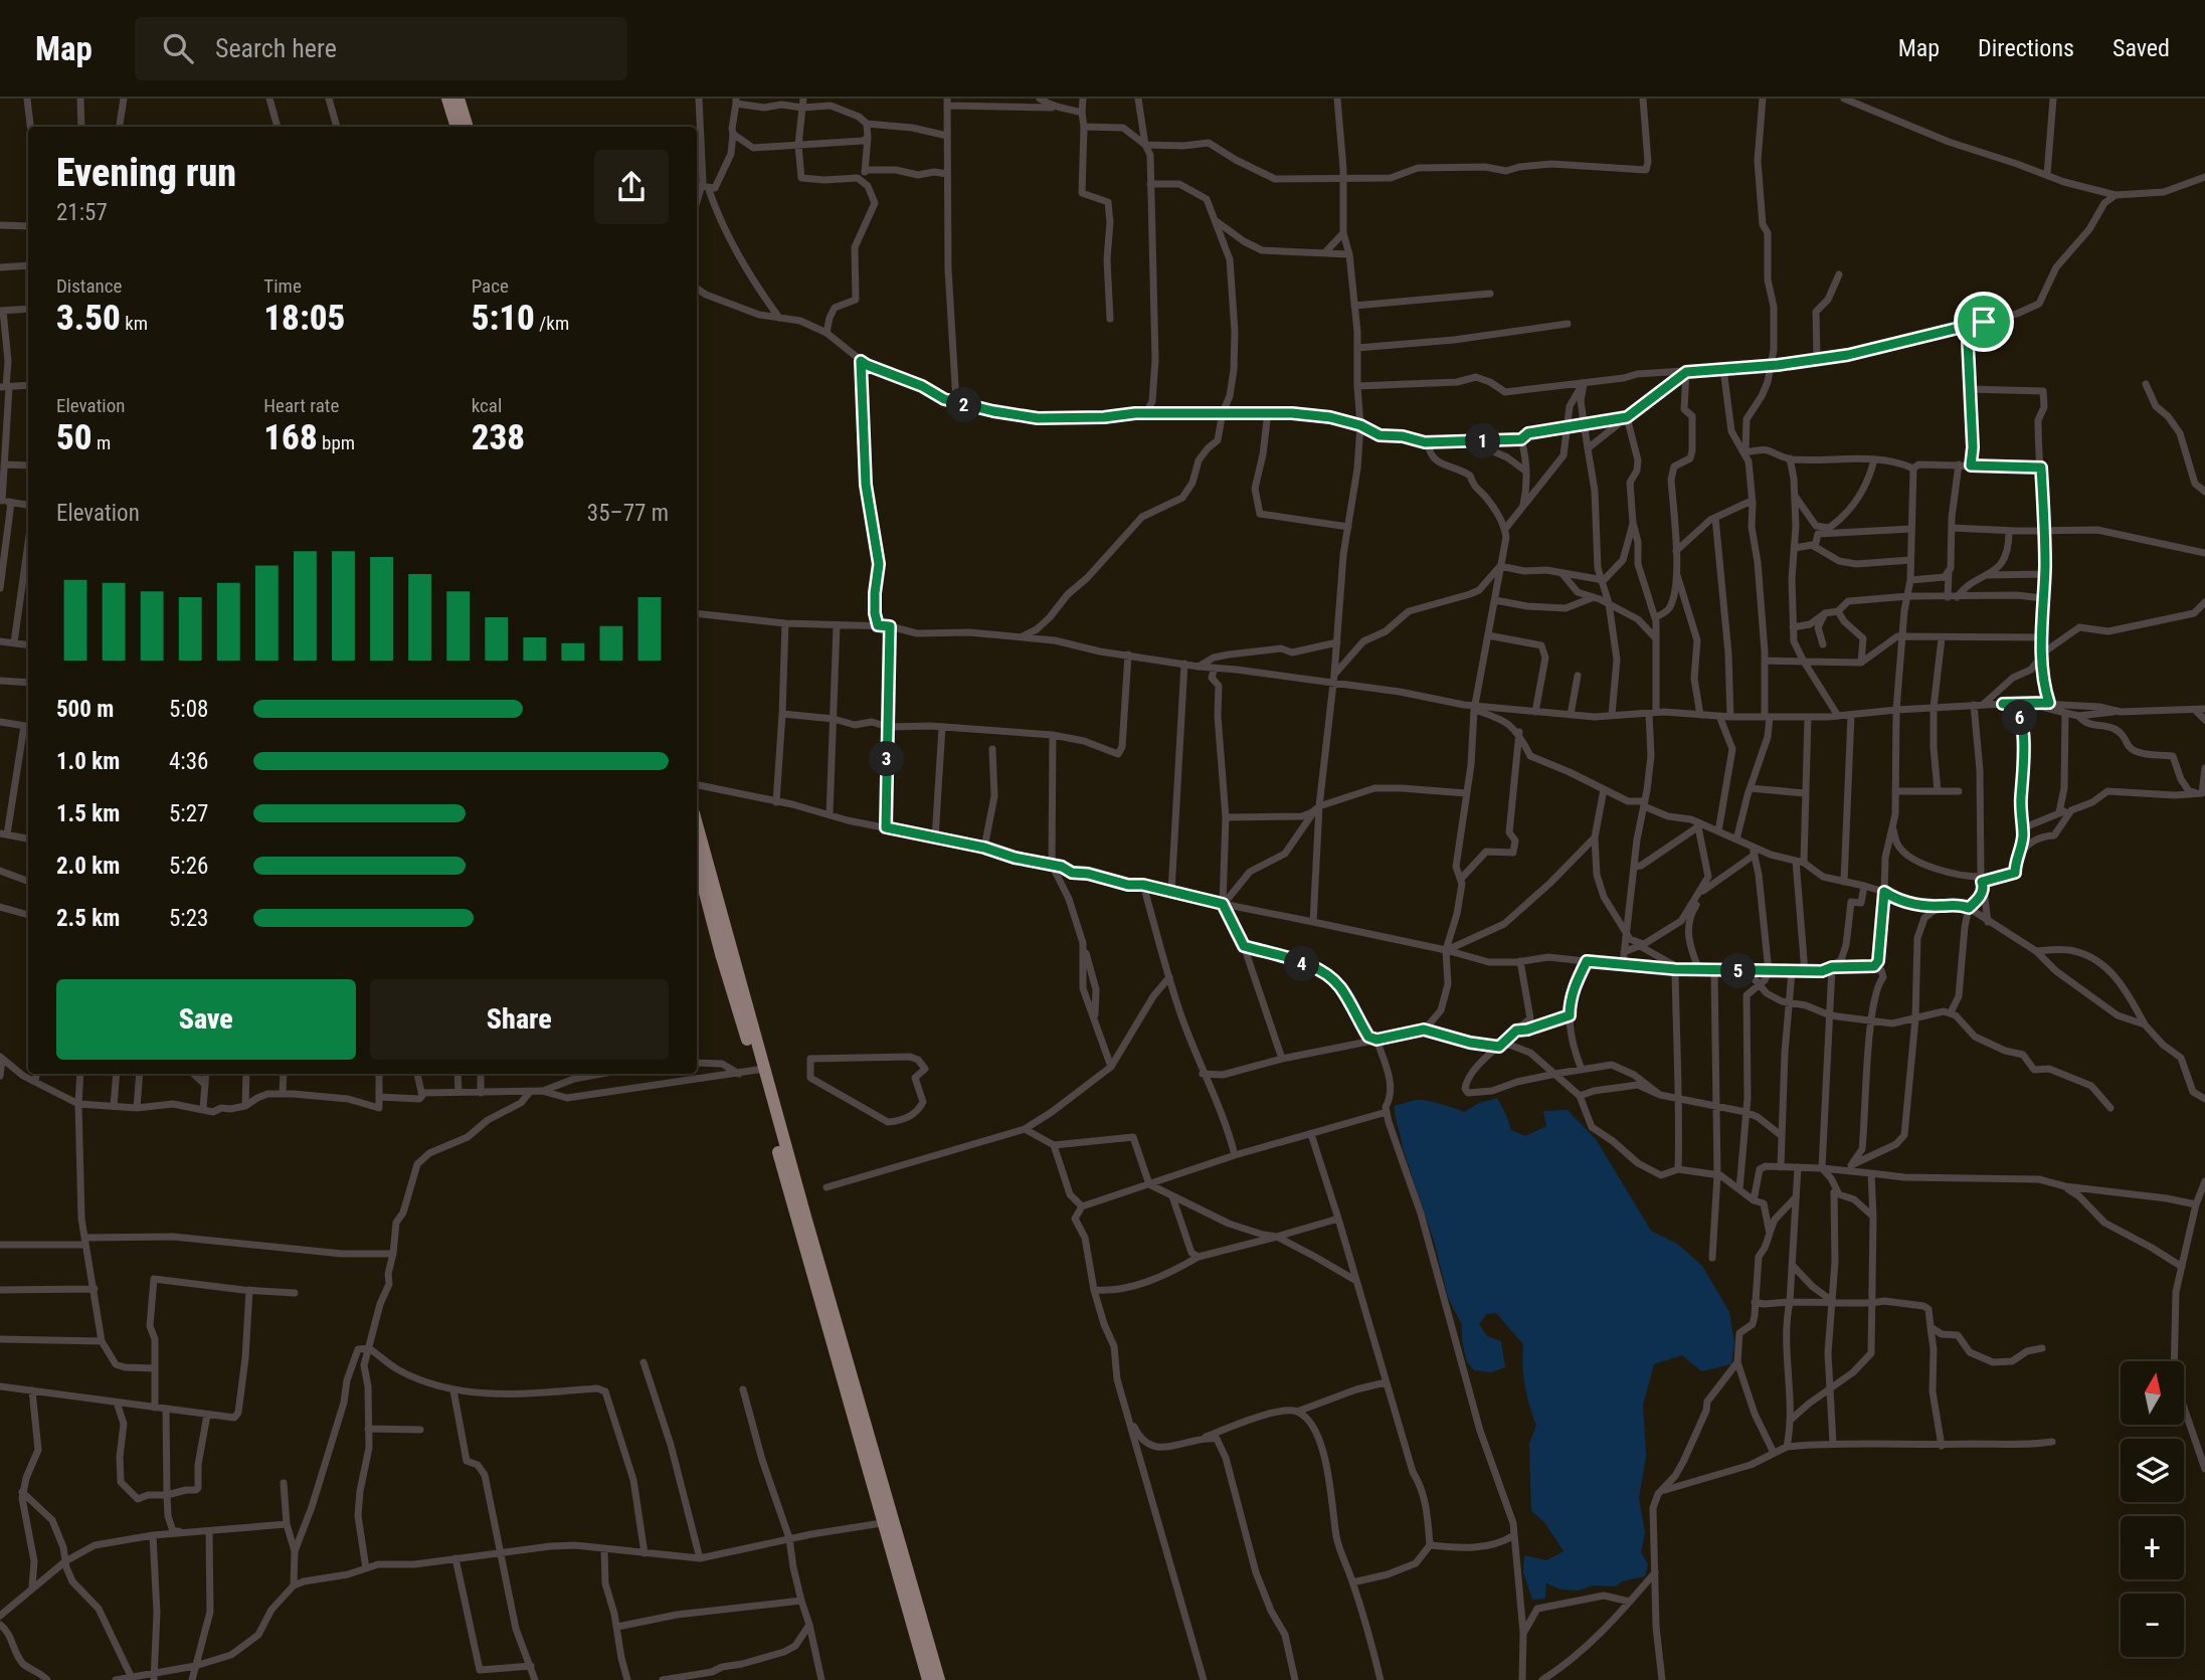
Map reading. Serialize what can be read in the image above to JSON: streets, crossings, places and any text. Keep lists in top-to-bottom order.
{
  "north": "top",
  "page": {
    "header": "Map",
    "search": "Search here",
    "nav": ["Map", "Directions", "Saved"],
    "heading": ["Evening run", "21:57"],
    "stats": [
      ["Distance", "3.50 km"],
      ["Time", "18:05"],
      ["Pace", "5:10 /km"],
      ["Elevation", "50 m"],
      ["Heart rate", "168 bpm"],
      ["kcal", "238"]
    ],
    "pins": [
      "2",
      "1",
      "6",
      "3",
      "4",
      "5"
    ],
    "chart": ["Elevation", "35–77 m"],
    "list": [
      {
        "name": "500 m",
        "note": "5:08"
      },
      {
        "name": "1.0 km",
        "note": "4:36"
      },
      {
        "name": "1.5 km",
        "note": "5:27"
      },
      {
        "name": "2.0 km",
        "note": "5:26"
      },
      {
        "name": "2.5 km",
        "note": "5:23"
      }
    ],
    "buttons": ["Save", "Share"],
    "map_buttons": ["+", "−"]
  }
}
